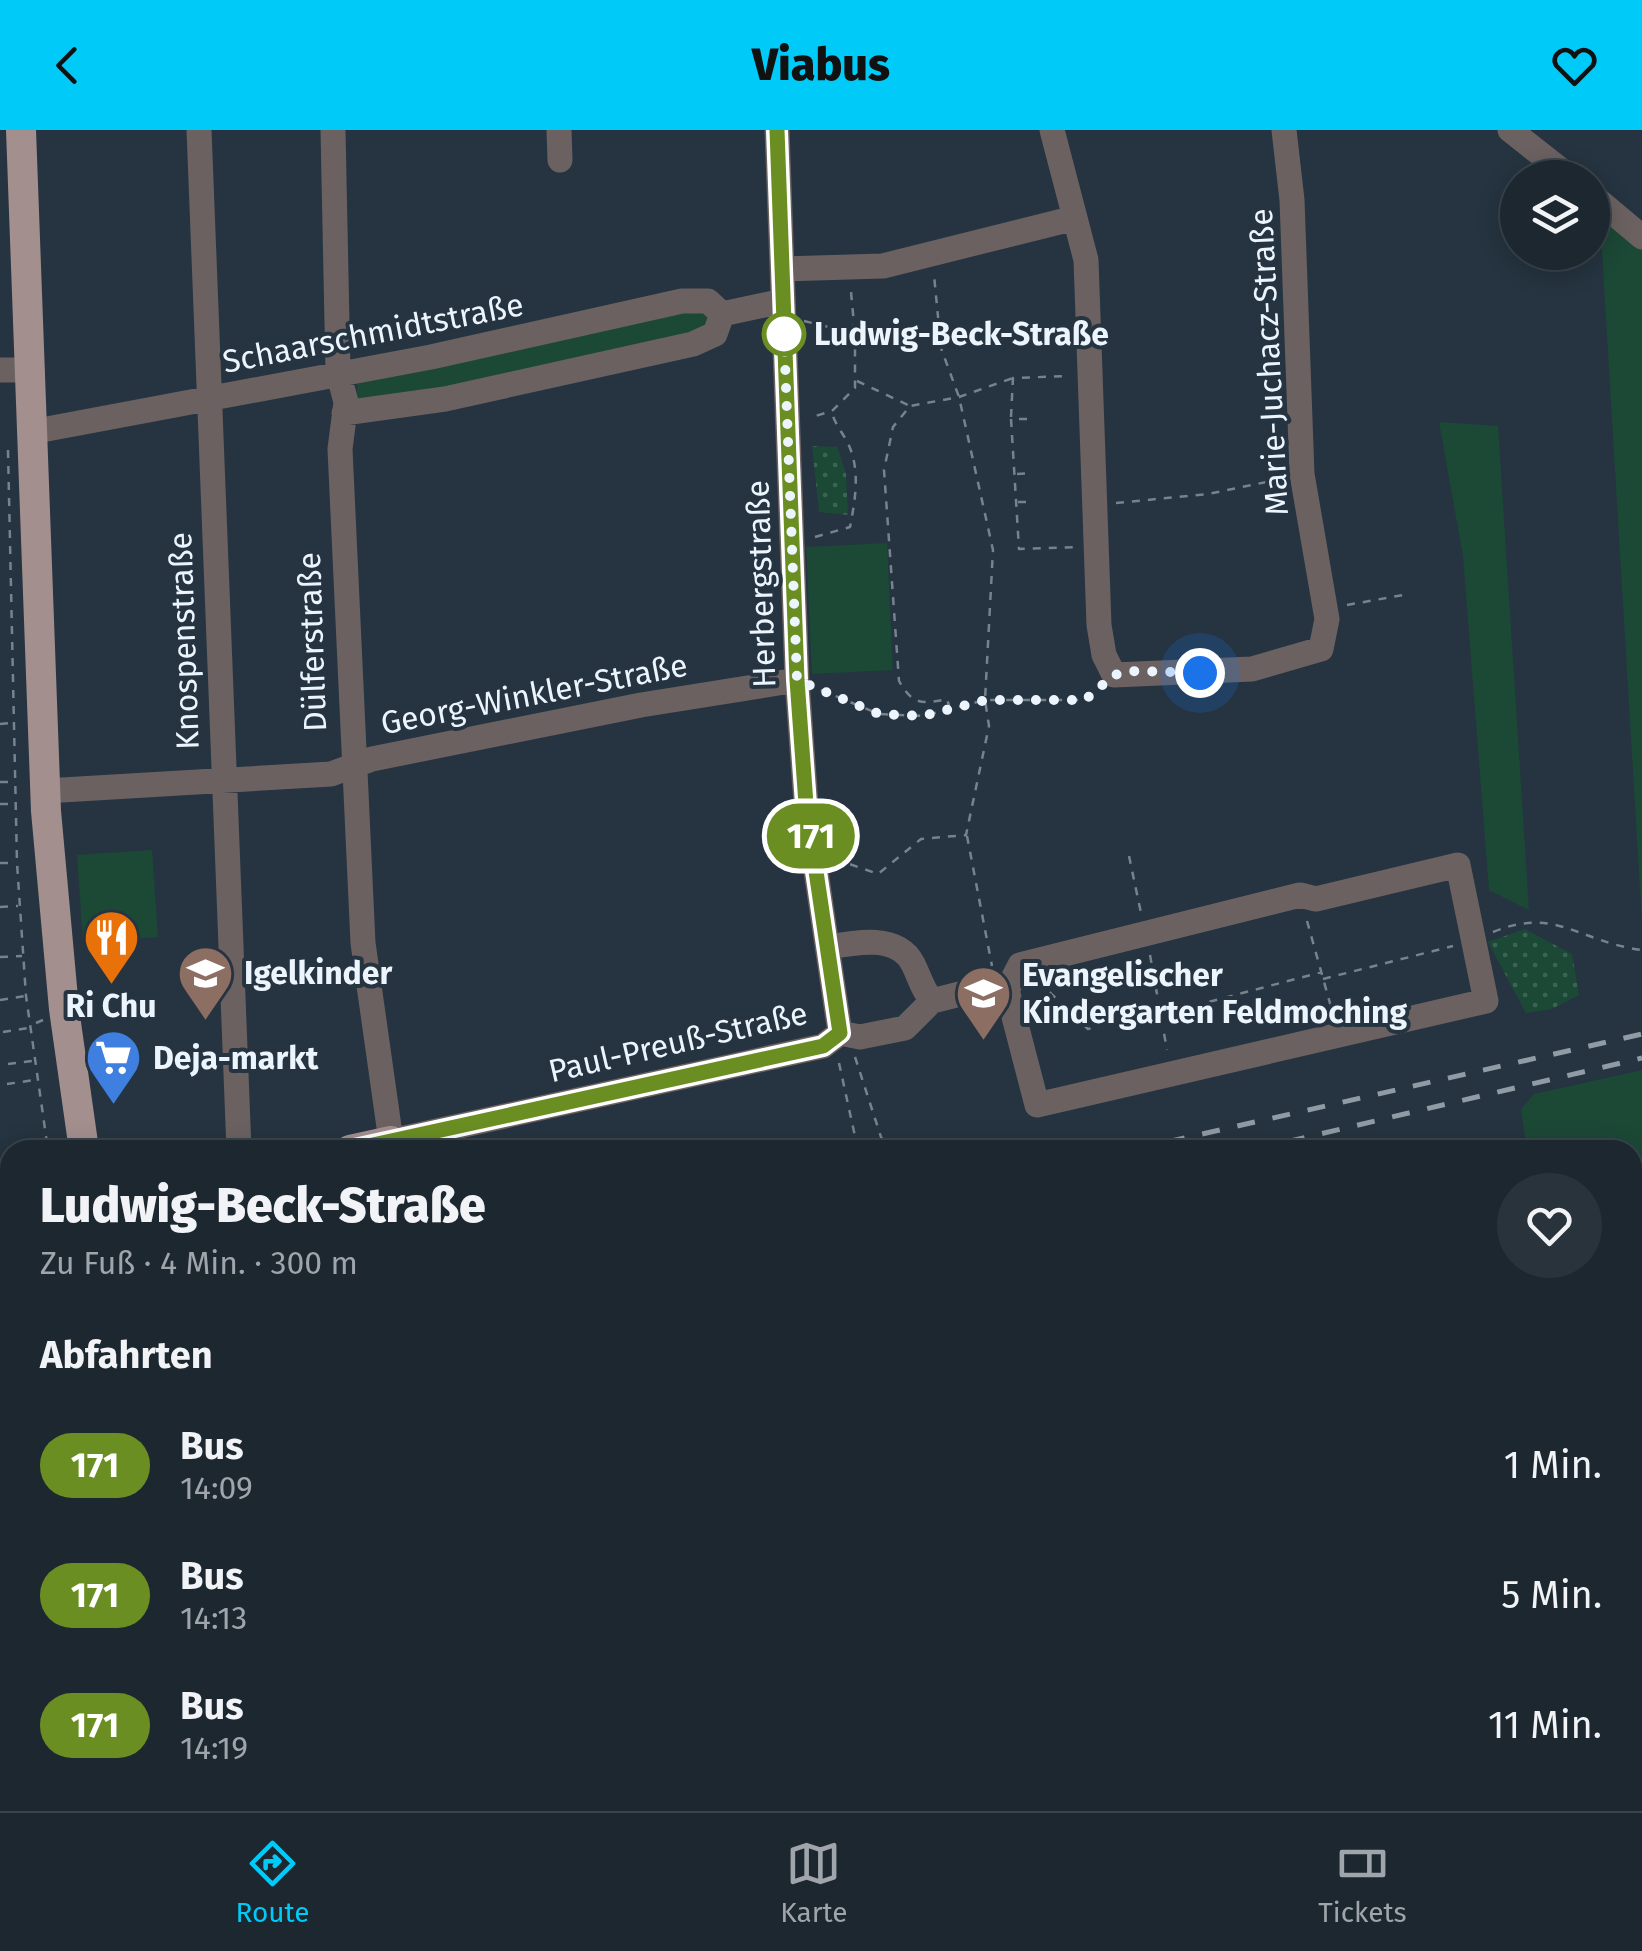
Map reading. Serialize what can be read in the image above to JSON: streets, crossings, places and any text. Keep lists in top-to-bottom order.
{
  "streets": {
    "street": [
      "Schaarschmidtstraße",
      "Marie-Juchacz-Straße",
      "Herbergstraße",
      "Knospenstraße",
      "Dülferstraße",
      "Georg-Winkler-Straße",
      "Paul-Preuß-Straße"
    ]
  },
  "crossings": [
    ["Schaarschmidtstraße", "Herbergstraße"],
    ["Schaarschmidtstraße", "Knospenstraße"],
    ["Schaarschmidtstraße", "Dülferstraße"],
    ["Herbergstraße", "Georg-Winkler-Straße"],
    ["Herbergstraße", "Paul-Preuß-Straße"],
    ["Knospenstraße", "Georg-Winkler-Straße"],
    ["Dülferstraße", "Georg-Winkler-Straße"]
  ],
  "places": {
    "other": ["Ludwig-Beck-Straße"],
    "restaurant": ["Ri Chu"],
    "school or university": ["Igelkinder", "Evangelischer Kindergarten Feldmoching"],
    "supermarket": ["Deja-markt"]
  },
  "lines": ["bus line 171"],
  "page": {
    "header": "Viabus",
    "on_map": "171",
    "heading": [
      ["Ludwig-Beck-Straße", "Zu Fuß · 4 Min. · 300 m"],
      "Abfahrten"
    ],
    "list": [
      {
        "mark": "171",
        "name": "Bus",
        "note": "14:09",
        "value": "1 Min."
      },
      {
        "mark": "171",
        "name": "Bus",
        "note": "14:13",
        "value": "5 Min."
      },
      {
        "mark": "171",
        "name": "Bus",
        "note": "14:19",
        "value": "11 Min."
      }
    ],
    "tabs": ["Route", "Karte", "Tickets"]
  }
}
